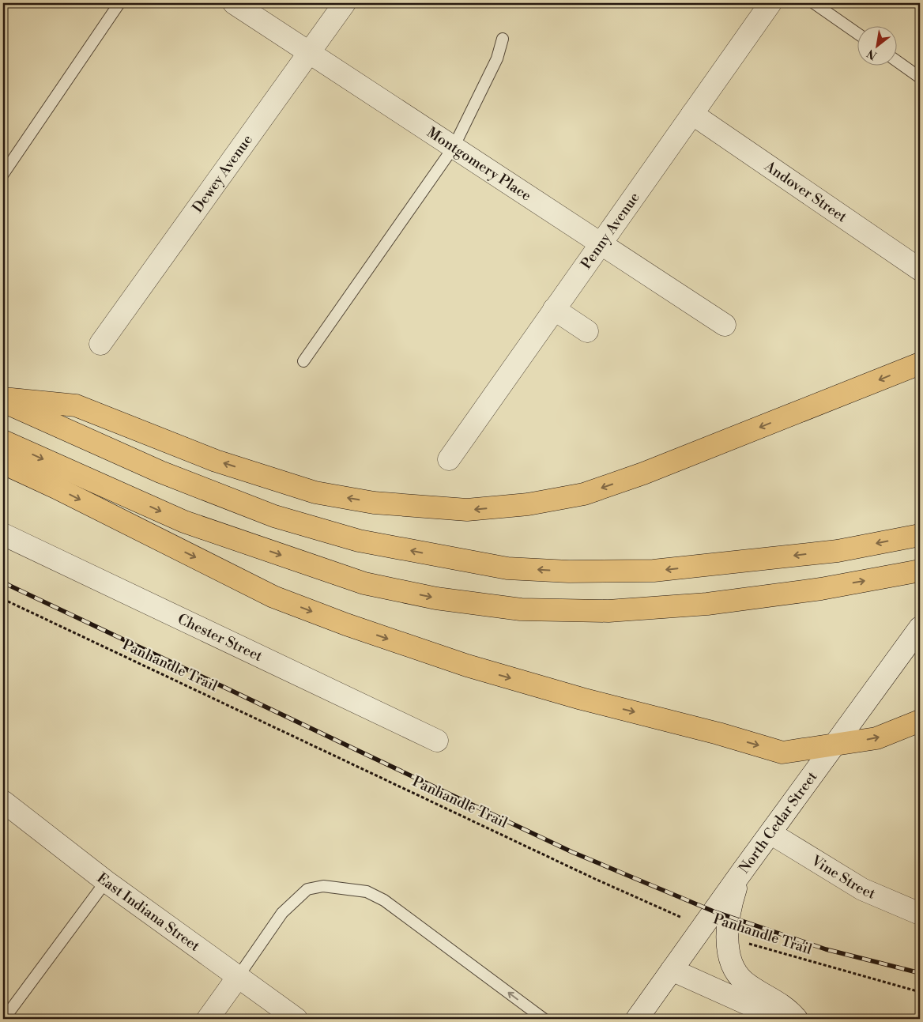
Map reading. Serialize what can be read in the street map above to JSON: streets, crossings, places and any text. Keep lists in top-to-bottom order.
{
  "streets": {
    "street": [
      "Montgomery Place",
      "Dewey Avenue",
      "Andover Street",
      "Penny Avenue",
      "Chester Street",
      "North Cedar Street",
      "Vine Street",
      "East Indiana Street"
    ],
    "path": ["Panhandle Trail"]
  },
  "crossings": [
    ["Montgomery Place", "Dewey Avenue"],
    ["Montgomery Place", "Penny Avenue"],
    ["Andover Street", "Penny Avenue"],
    ["Panhandle Trail", "North Cedar Street"],
    ["North Cedar Street", "Vine Street"]
  ],
  "north": "bottom left"
}
